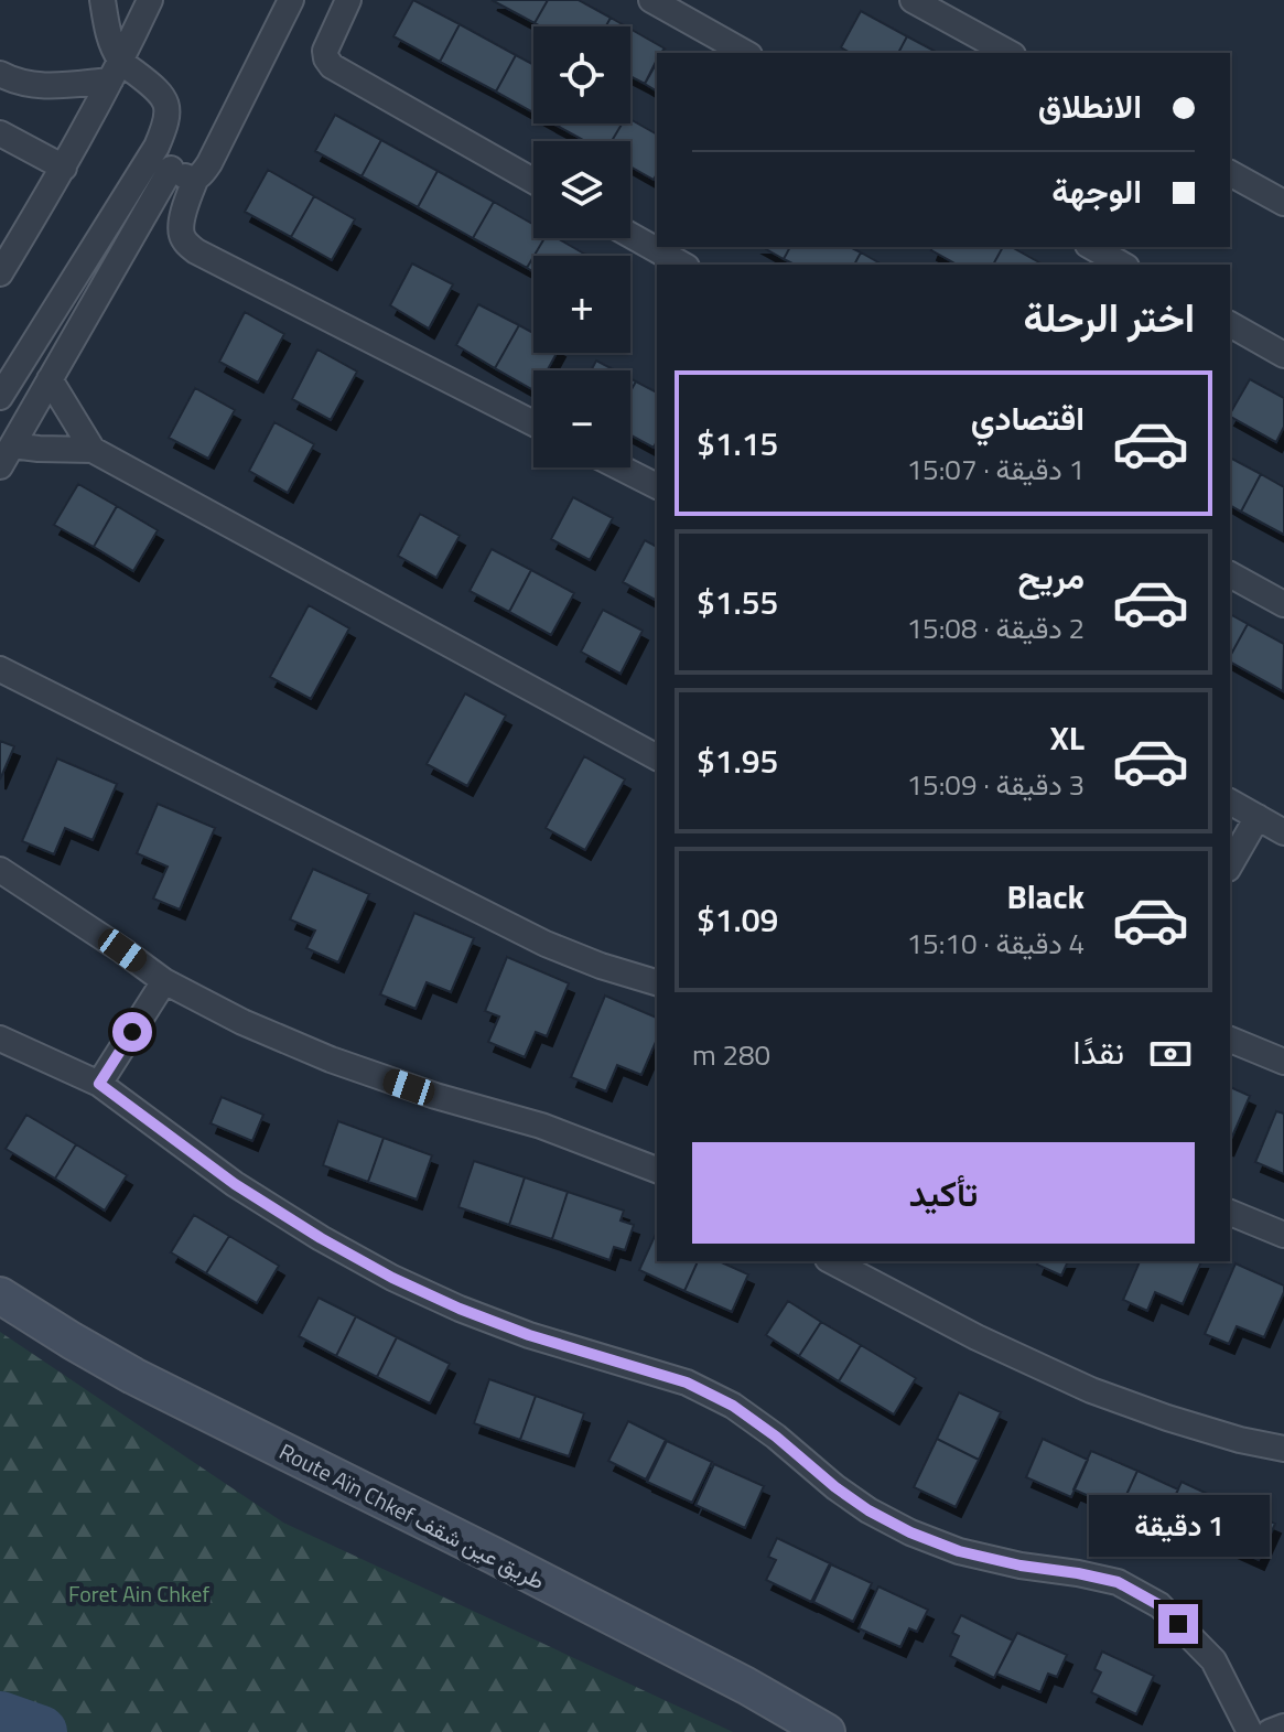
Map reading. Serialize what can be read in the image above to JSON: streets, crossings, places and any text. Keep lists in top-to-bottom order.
{
  "streets": {
    "street": ["Route Aïn Chkef طريق عين شقف"]
  },
  "parks": ["Foret Ain Chkef"],
  "page": {
    "map_buttons": ["+", "−"],
    "banner": ["الانطلاق", "الوجهة"],
    "heading": "اختر الرحلة",
    "list": [
      {
        "name": "اقتصادي",
        "note": "1 دقيقة · 15:07",
        "value": "$1.15"
      },
      {
        "name": "مريح",
        "note": "2 دقيقة · 15:08",
        "value": "$1.55"
      },
      {
        "name": "XL",
        "note": "3 دقيقة · 15:09",
        "value": "$1.95"
      },
      {
        "name": "Black",
        "note": "4 دقيقة · 15:10",
        "value": "$1.09"
      }
    ],
    "pay": ["نقدًا", "280 m"],
    "buttons": "تأكيد",
    "bubble": "1 دقيقة"
  }
}
